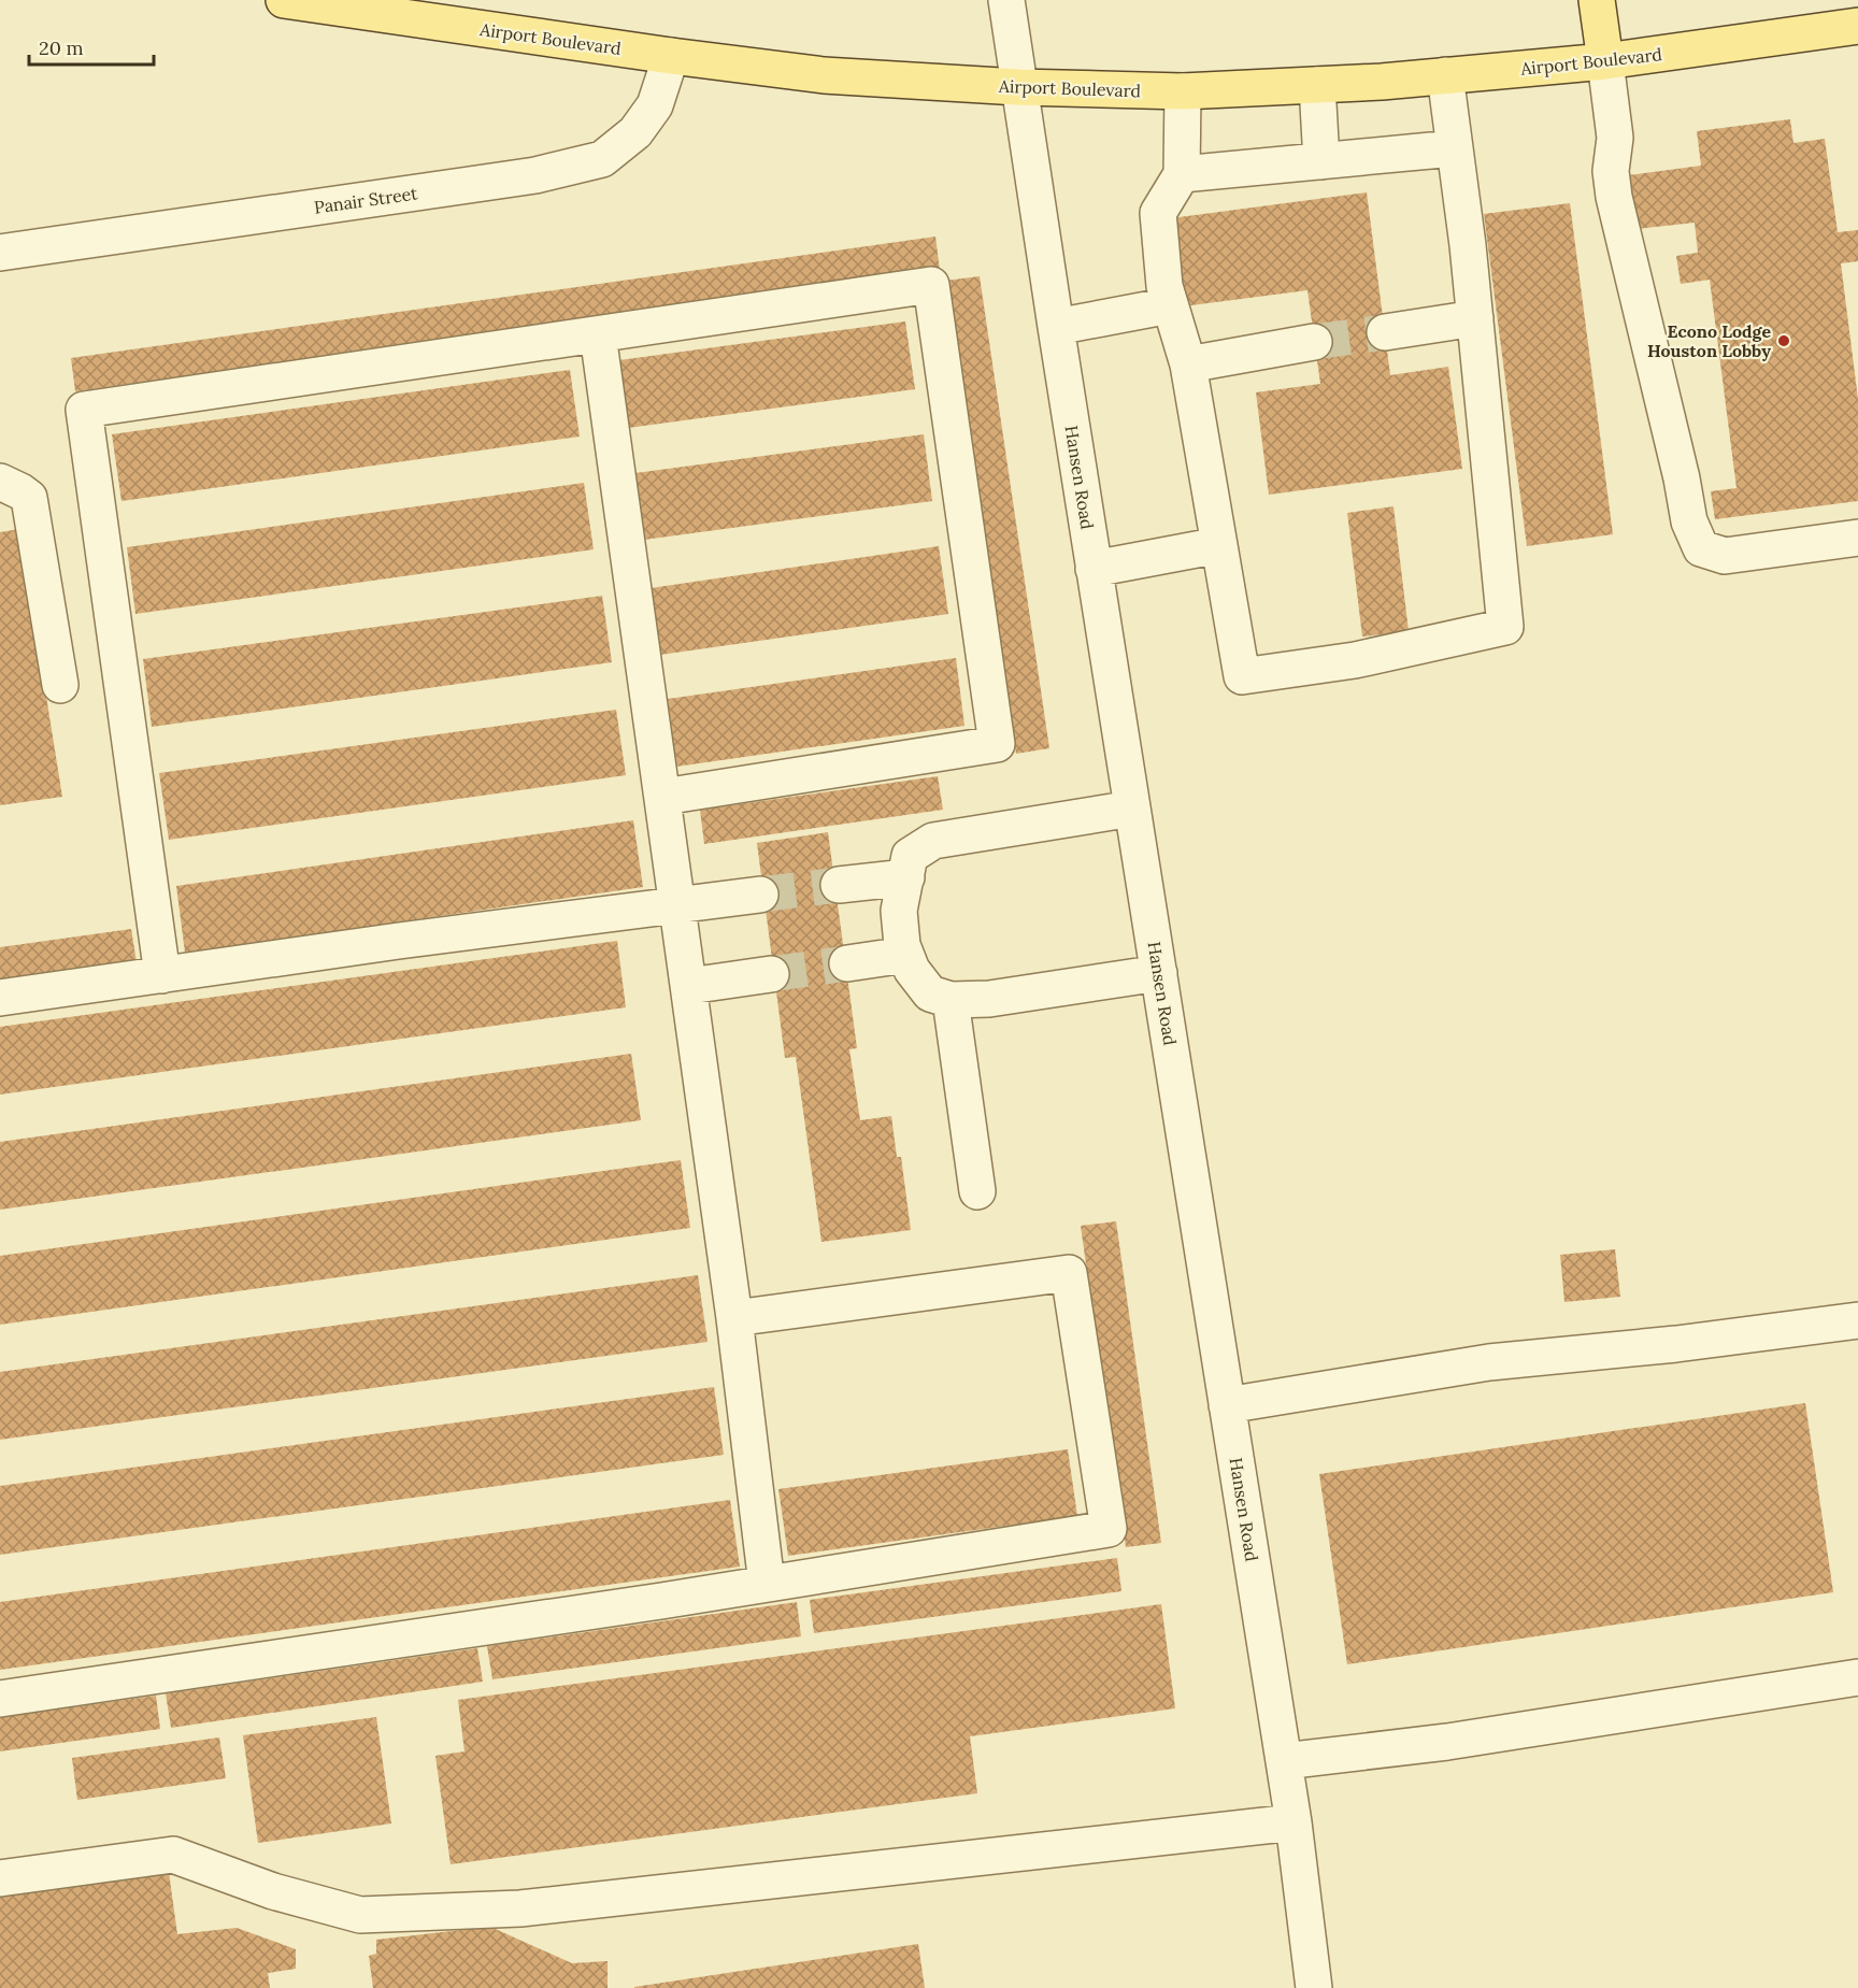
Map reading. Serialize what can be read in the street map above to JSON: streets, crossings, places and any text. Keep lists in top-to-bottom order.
{
  "streets": {
    "main road": ["Airport Boulevard"],
    "street": ["Panair Street", "Hansen Road"]
  },
  "crossings": [
    ["Airport Boulevard", "Panair Street"],
    ["Airport Boulevard", "Hansen Road"]
  ],
  "places": ["Econo Lodge Houston Lobby"],
  "scale_bar": "20 m"
}
